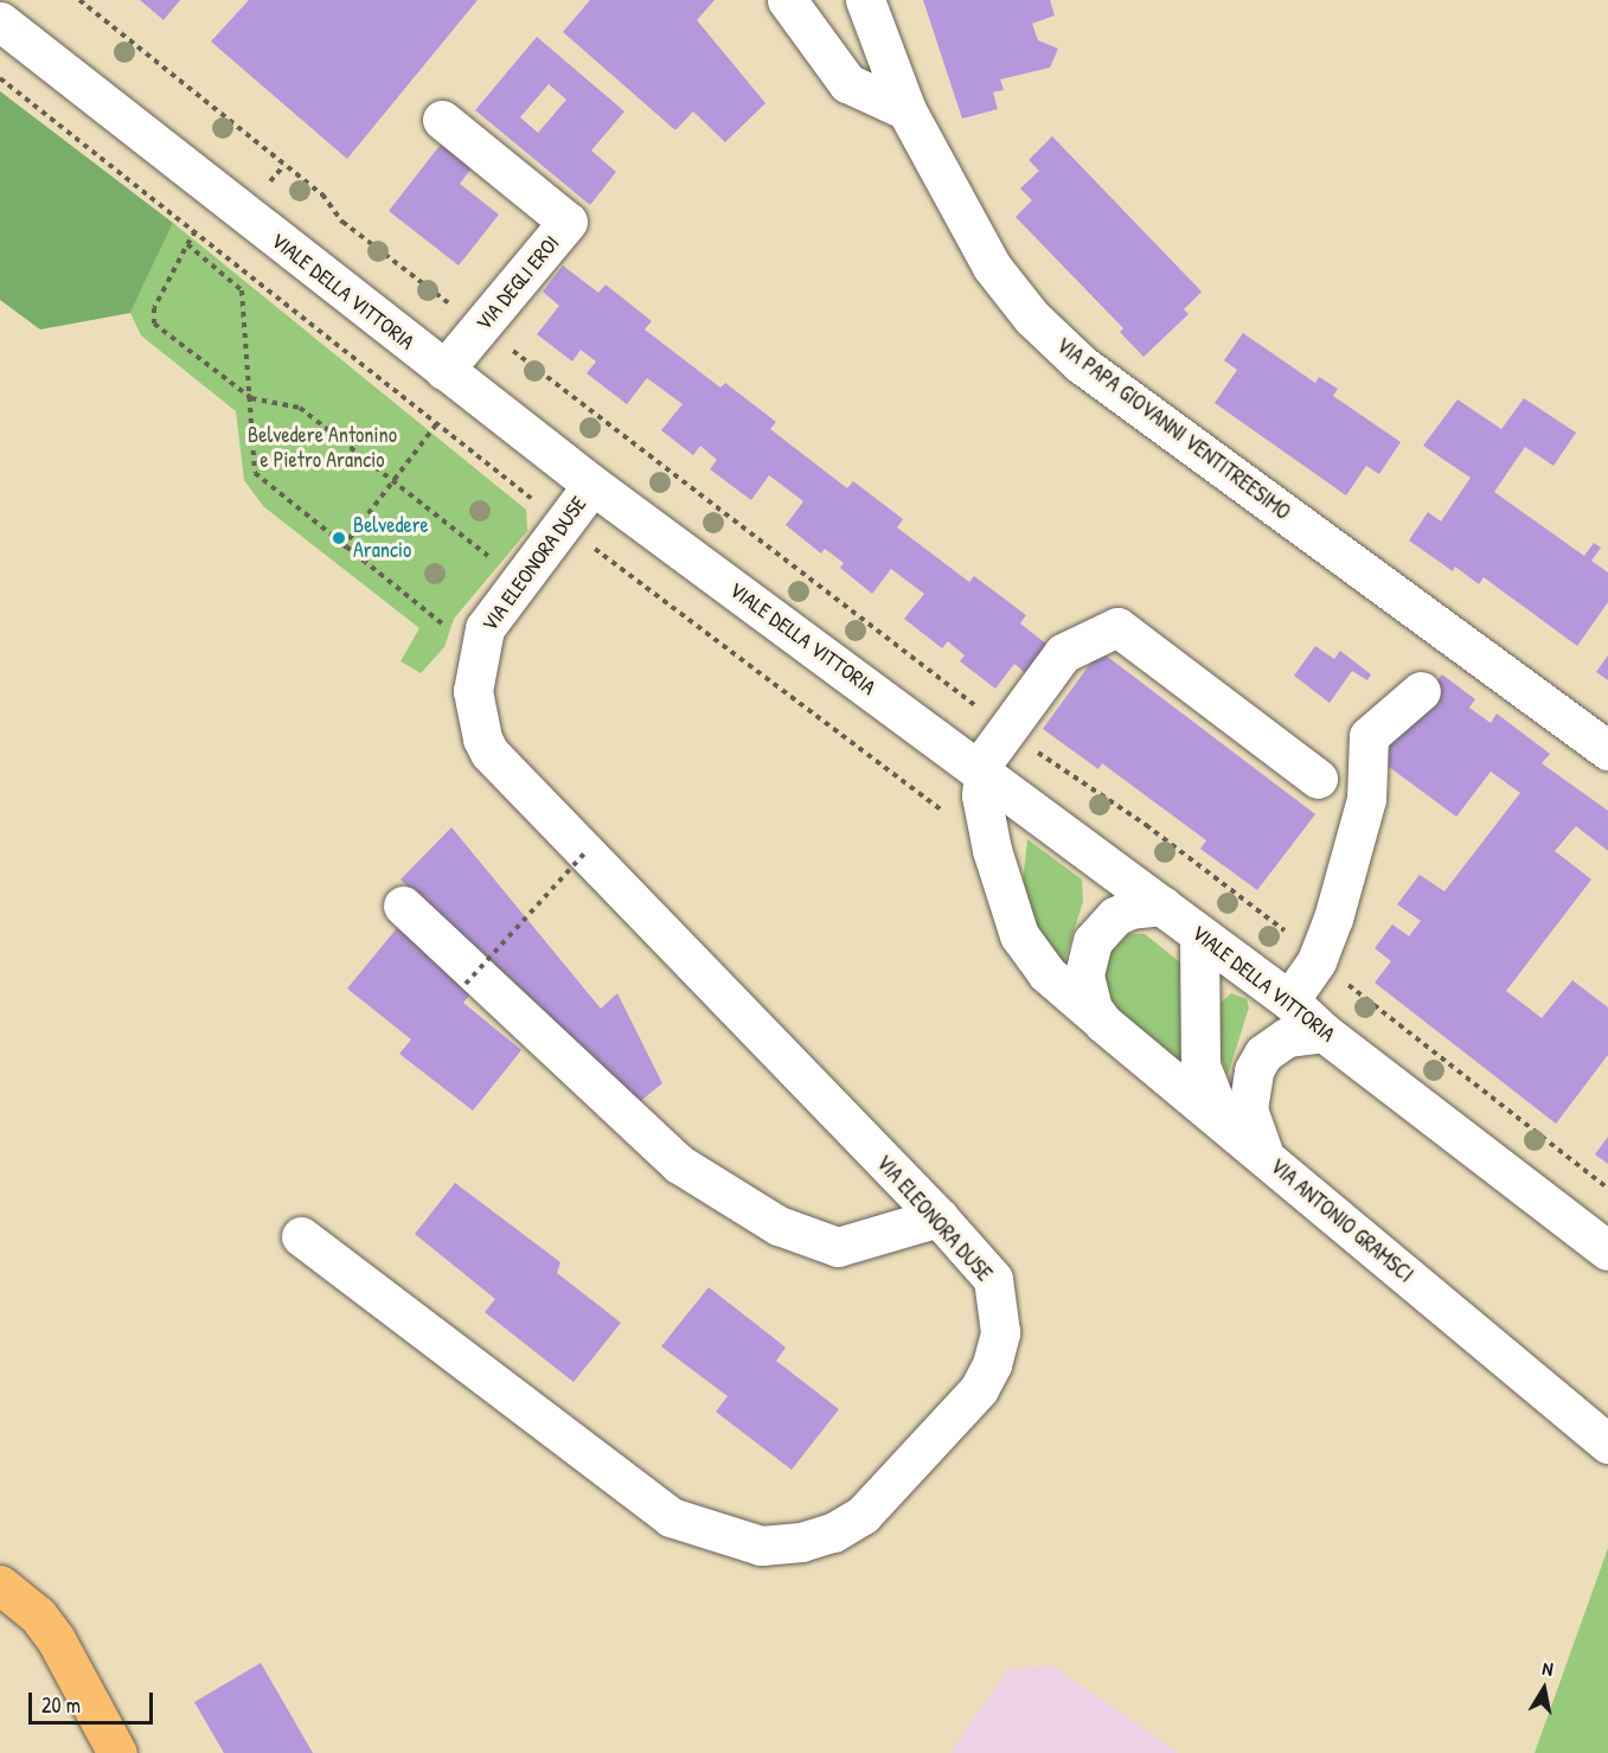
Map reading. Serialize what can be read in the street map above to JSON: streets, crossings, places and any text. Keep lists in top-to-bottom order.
{
  "streets": {
    "street": [
      "VIA DEGLI EROI",
      "VIALE DELLA VITTORIA",
      "VIA PAPA GIOVANNI VENTITREESIMO",
      "VIA ELEONORA DUSE",
      "VIA ANTONIO GRAMSCI"
    ]
  },
  "crossings": [
    ["VIA DEGLI EROI", "VIALE DELLA VITTORIA"],
    ["VIALE DELLA VITTORIA", "VIA ELEONORA DUSE"],
    ["VIALE DELLA VITTORIA", "VIA ANTONIO GRAMSCI"]
  ],
  "parks": ["Belvedere Antonino e Pietro Arancio"],
  "places": ["Belvedere Arancio"],
  "scale_bar": "20 m",
  "north": "top"
}
